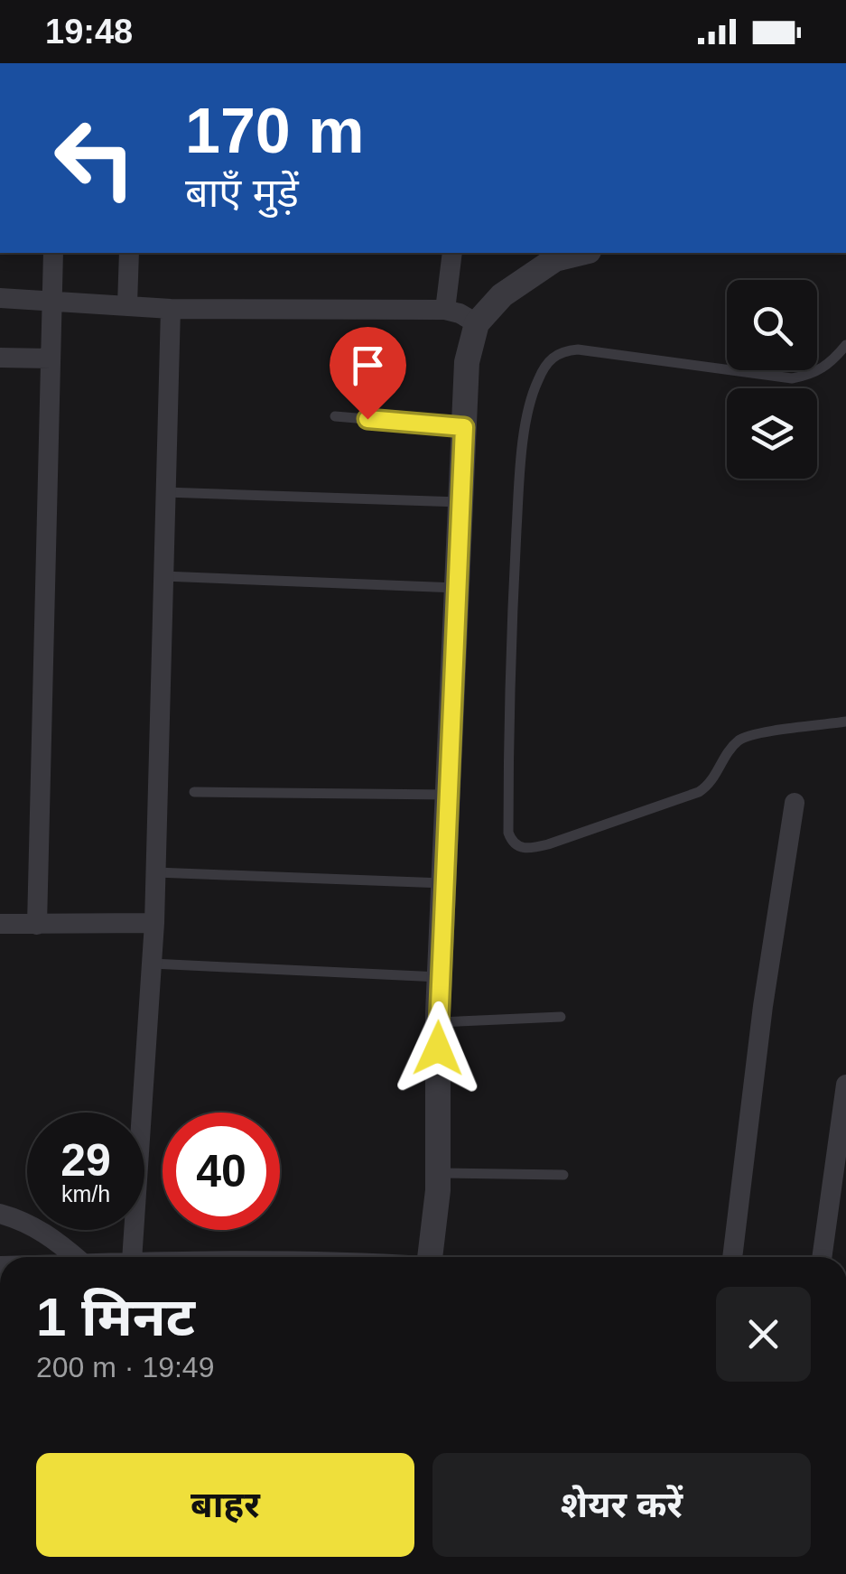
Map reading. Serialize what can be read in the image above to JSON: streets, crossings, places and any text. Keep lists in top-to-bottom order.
{
  "page": {
    "status": "19:48",
    "turn": ["170 m", "बाएँ मुड़ें"],
    "speed": "29 km/h",
    "limit": "40",
    "heading": ["1 मिनट", "200 m · 19:49"],
    "buttons": ["बाहर", "शेयर करें"]
  }
}
